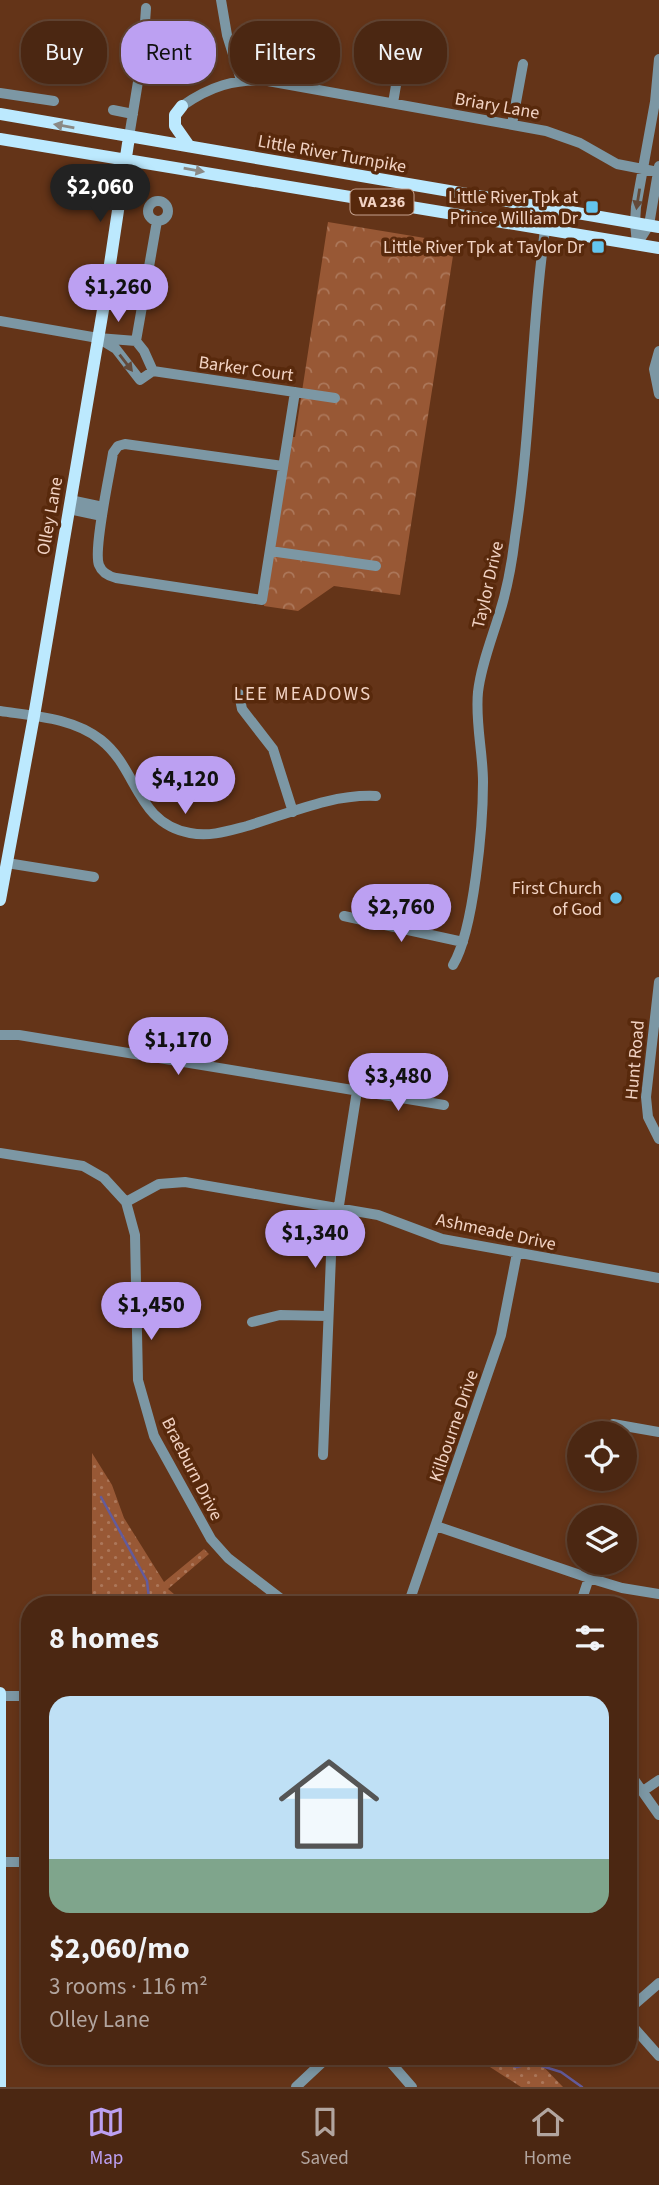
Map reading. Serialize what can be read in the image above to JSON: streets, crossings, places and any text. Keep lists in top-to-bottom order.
{
  "streets": {
    "main road": ["Little River Turnpike", "VA 236", "Olley Lane"],
    "street": [
      "Briary Lane",
      "Barker Court",
      "Taylor Drive",
      "Hunt Road",
      "Ashmeade Drive",
      "Kilbourne Drive",
      "Braeburn Drive"
    ]
  },
  "crossings": [
    ["Little River Turnpike", "Olley Lane"],
    ["Little River Turnpike", "Taylor Drive"],
    ["VA 236", "Olley Lane"],
    ["VA 236", "Taylor Drive"],
    ["Barker Court", "Olley Lane"],
    ["Ashmeade Drive", "Kilbourne Drive"],
    ["Ashmeade Drive", "Braeburn Drive"]
  ],
  "districts": ["LEE MEADOWS"],
  "places": {
    "transit": ["Little River Tpk at Prince William Dr", "Little River Tpk at Taylor Dr"],
    "other": ["First Church of God"]
  },
  "page": {
    "chip": [
      "Buy",
      "Rent",
      "Filters",
      "New"
    ],
    "price": [
      "$2,060",
      "$1,260",
      "$4,120",
      "$2,760",
      "$1,170",
      "$3,480",
      "$1,340",
      "$1,450"
    ],
    "heading": "8 homes",
    "list": [
      {
        "name": "$2,060/mo",
        "note": "3 rooms · 116 m² · Olley Lane"
      }
    ],
    "tabs": ["Map", "Saved", "Home"]
  }
}
